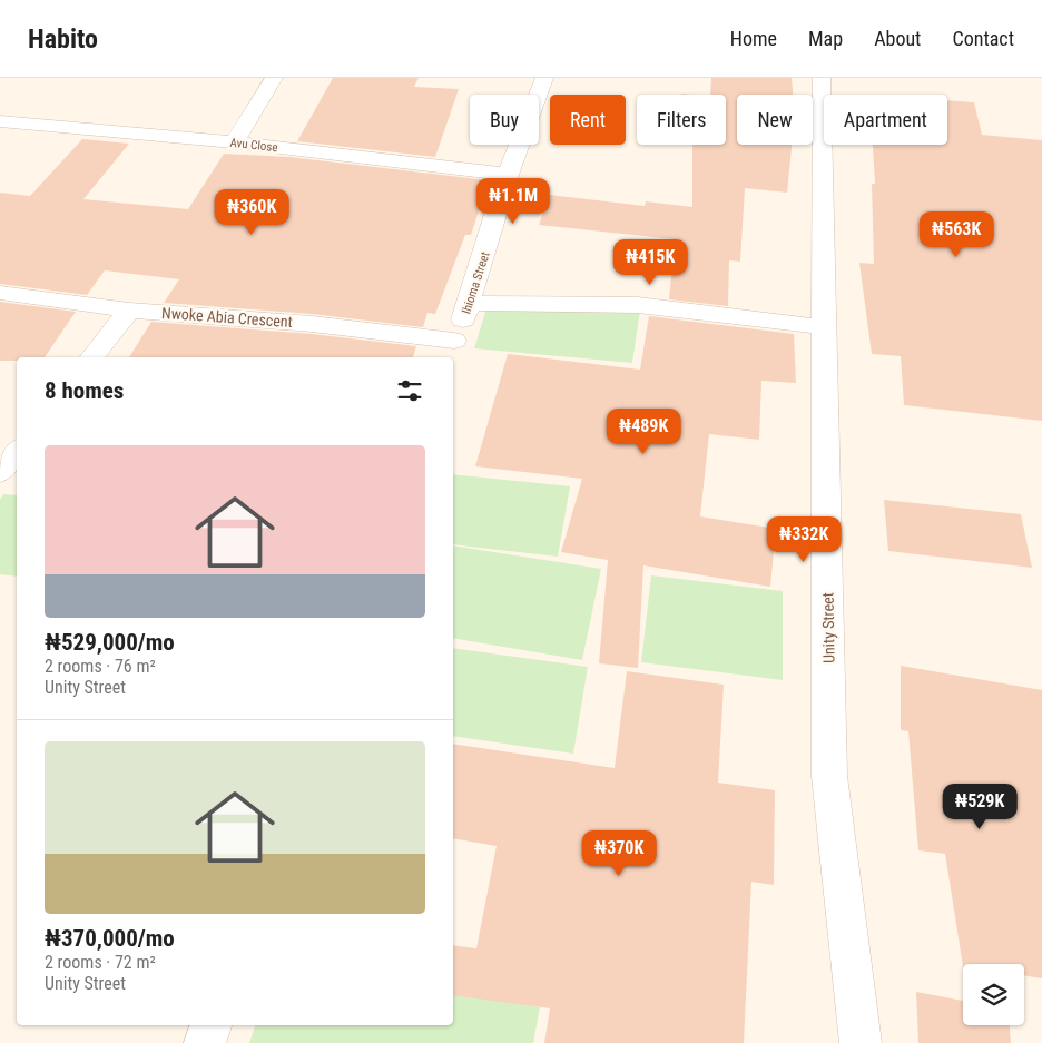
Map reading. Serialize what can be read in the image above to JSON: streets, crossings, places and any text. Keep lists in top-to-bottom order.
{
  "streets": {
    "street": [
      "Avu Close",
      "Ihioma Street",
      "Nwoke Abia Crescent",
      "Unity Street"
    ]
  },
  "crossings": [
    ["Avu Close", "Ihioma Street"],
    ["Ihioma Street", "Nwoke Abia Crescent"]
  ],
  "page": {
    "header": "Habito",
    "nav": [
      "Home",
      "Map",
      "About",
      "Contact"
    ],
    "chip": [
      "Buy",
      "Rent",
      "Filters",
      "New",
      "Apartment"
    ],
    "price": [
      "₦1.1M",
      "₦360K",
      "₦563K",
      "₦415K",
      "₦489K",
      "₦332K",
      "₦529K",
      "₦370K"
    ],
    "heading": "8 homes",
    "list": [
      {
        "name": "₦529,000/mo",
        "note": "2 rooms · 76 m² · Unity Street"
      },
      {
        "name": "₦370,000/mo",
        "note": "2 rooms · 72 m² · Unity Street"
      }
    ]
  }
}
